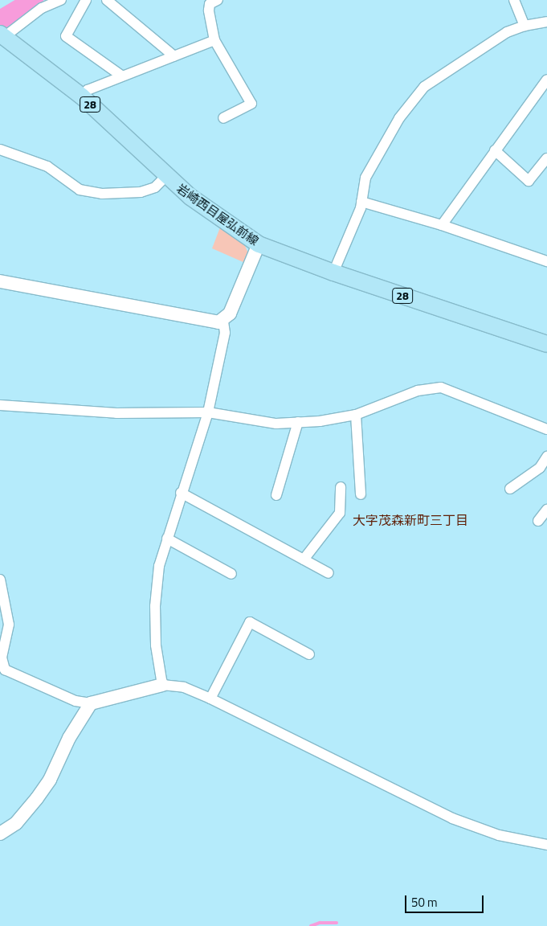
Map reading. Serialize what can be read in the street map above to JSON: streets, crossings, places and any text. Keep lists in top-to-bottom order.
{
  "streets": {
    "main road": ["28", "岩崎西目屋弘前線"]
  },
  "districts": ["大字茂森新町三丁目"],
  "scale_bar": "50 m"
}
